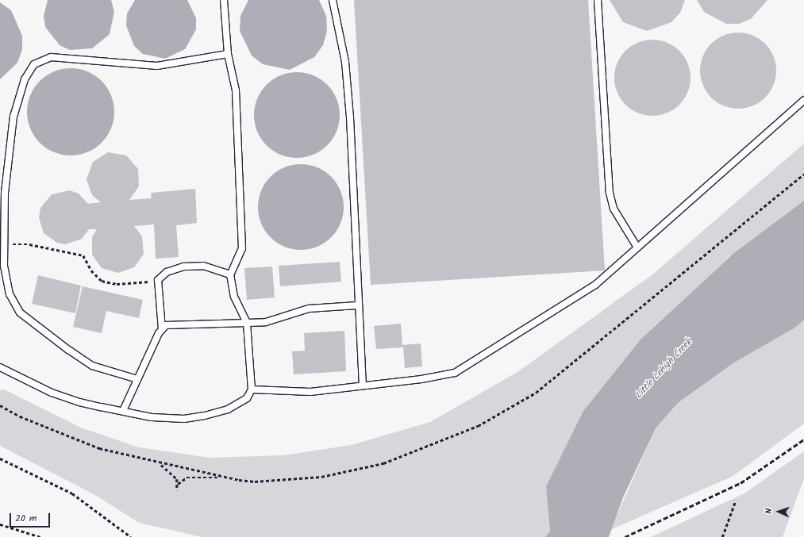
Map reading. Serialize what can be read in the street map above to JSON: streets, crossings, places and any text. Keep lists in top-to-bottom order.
{
  "water": ["Little Lehigh Creek"],
  "scale_bar": "20 m",
  "north": "left"
}
